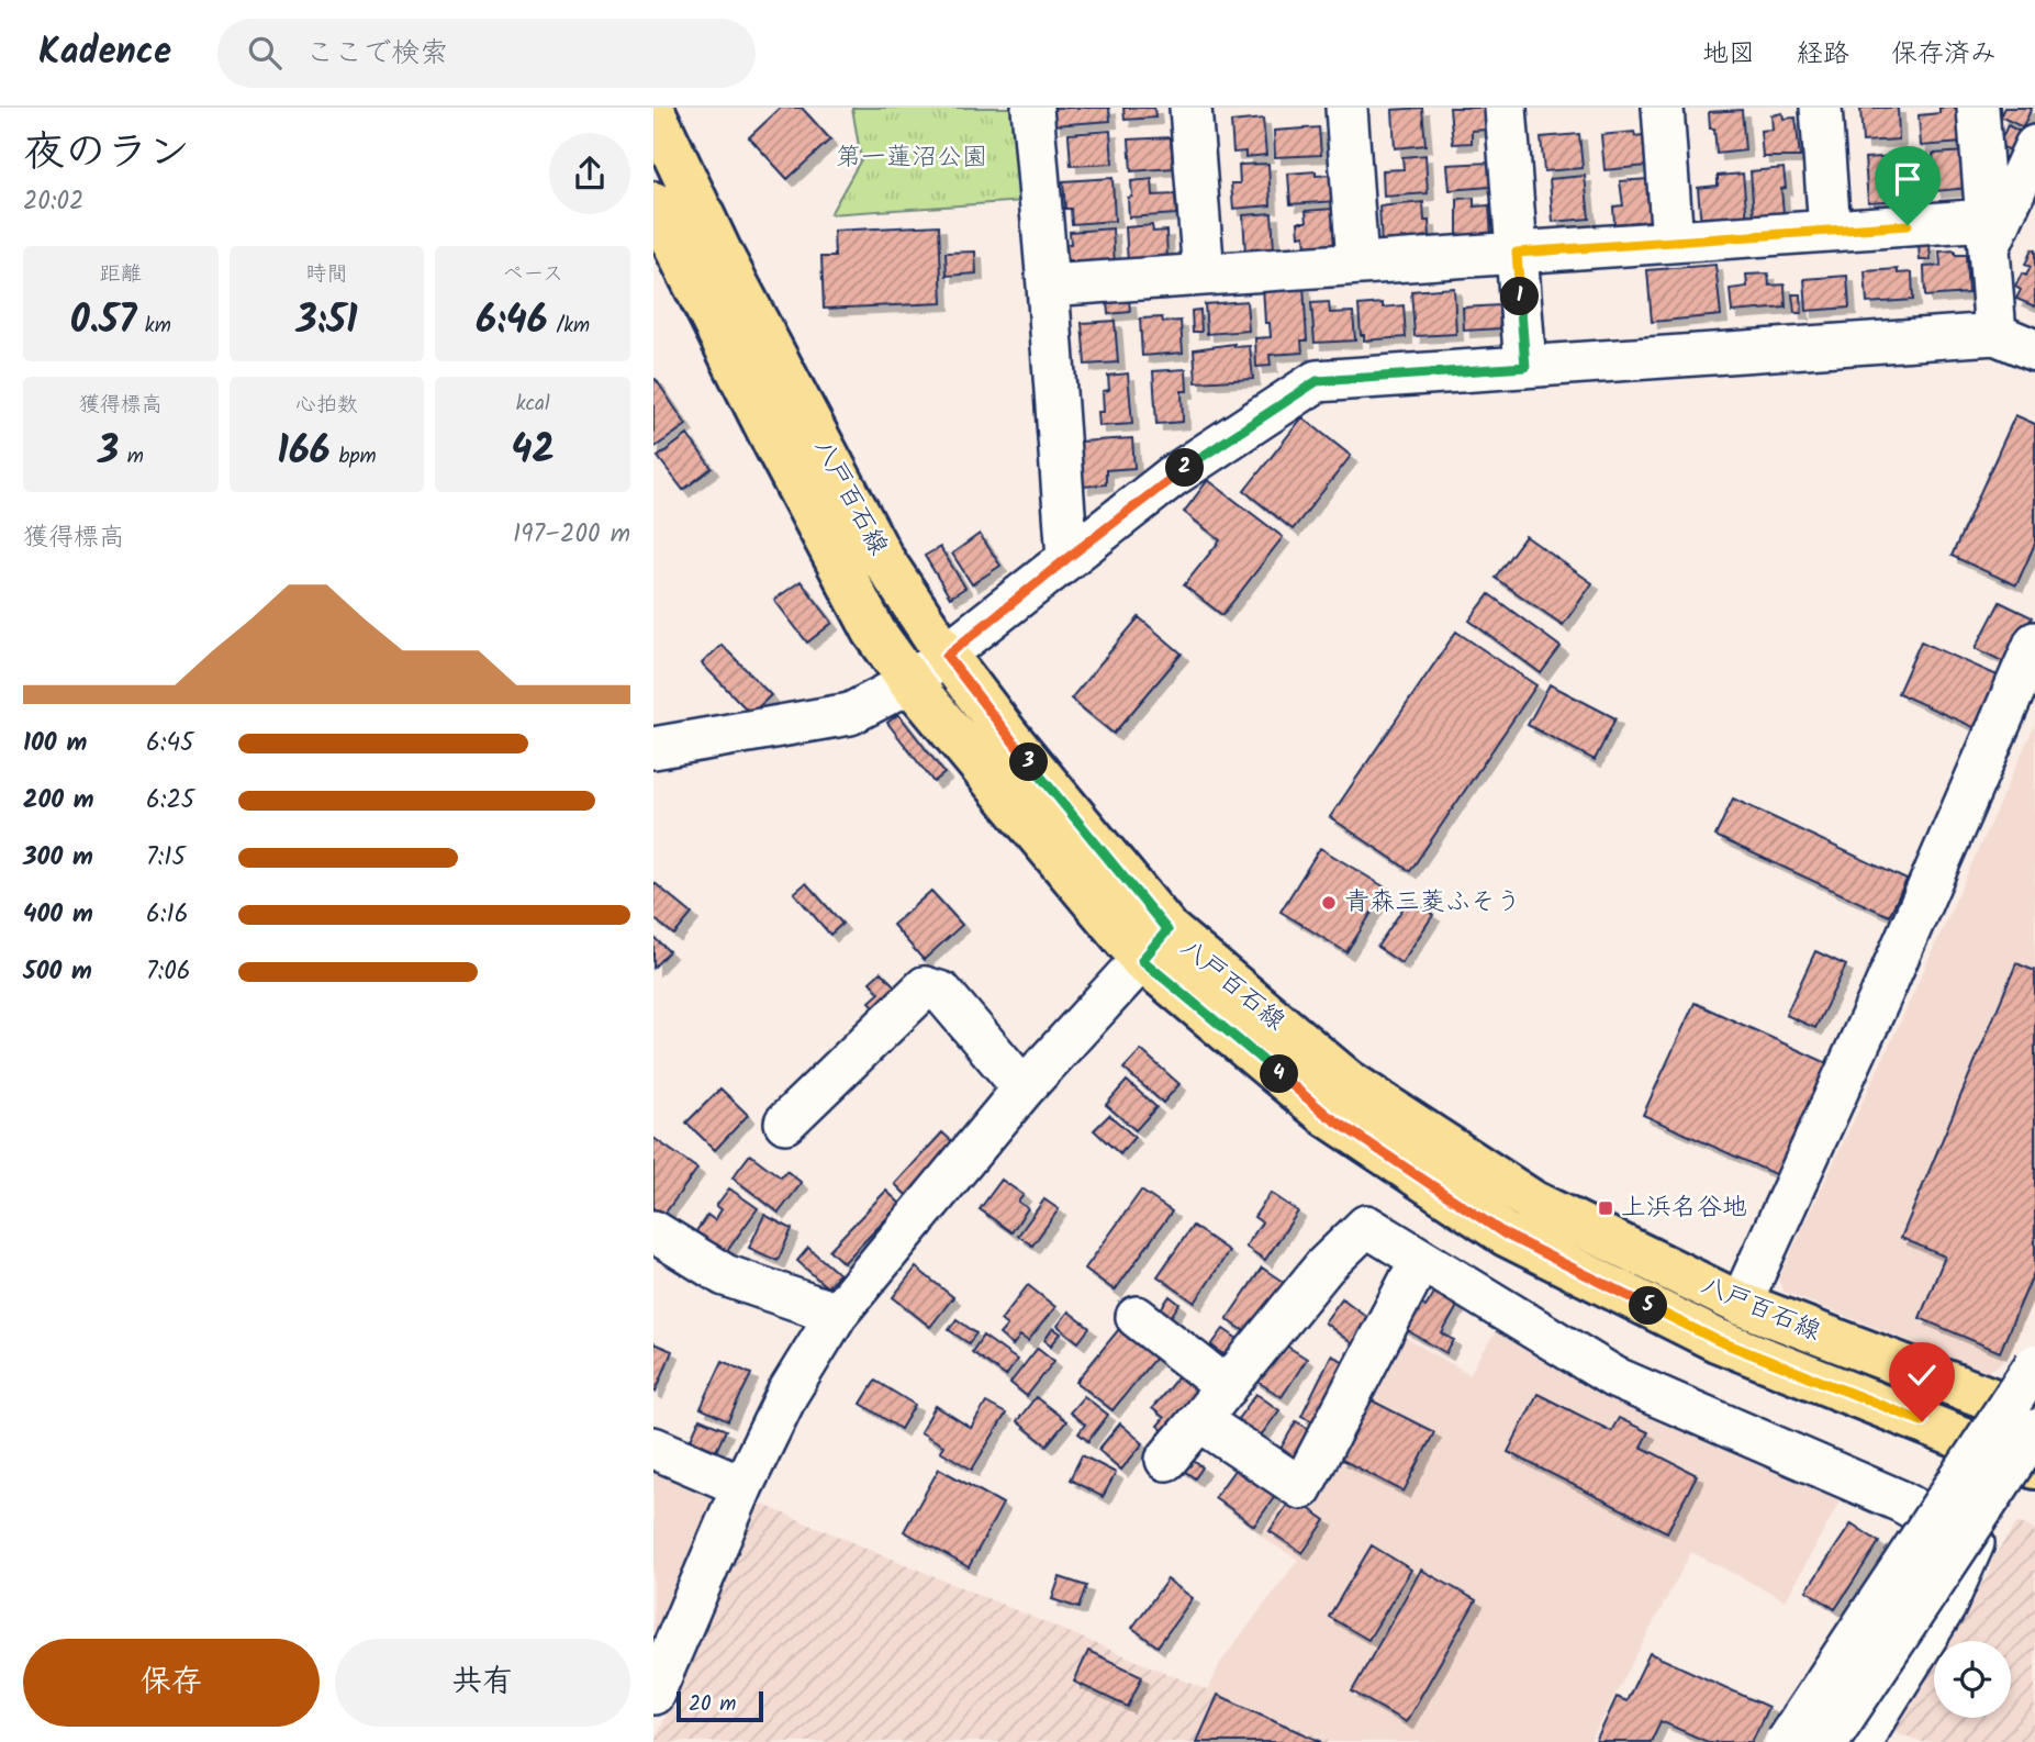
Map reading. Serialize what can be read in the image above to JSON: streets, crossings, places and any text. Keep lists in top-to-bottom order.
{
  "streets": {
    "main road": ["八戸百石線"]
  },
  "parks": ["第一蓮沼公園"],
  "places": {
    "other": ["青森三菱ふそう"],
    "transit": ["上浜名谷地"]
  },
  "scale_bar": "20 m",
  "page": {
    "header": "Kadence",
    "search": "ここで検索",
    "nav": ["地図", "経路", "保存済み"],
    "heading": ["夜のラン", "20:02"],
    "stats": [
      ["距離", "0.57 km"],
      ["時間", "3:51"],
      ["ペース", "6:46 /km"],
      ["獲得標高", "3 m"],
      ["心拍数", "166 bpm"],
      ["kcal", "42"]
    ],
    "pins": [
      "1",
      "2",
      "3",
      "4",
      "5"
    ],
    "chart": ["獲得標高", "197–200 m"],
    "list": [
      {
        "name": "100 m",
        "note": "6:45"
      },
      {
        "name": "200 m",
        "note": "6:25"
      },
      {
        "name": "300 m",
        "note": "7:15"
      },
      {
        "name": "400 m",
        "note": "6:16"
      },
      {
        "name": "500 m",
        "note": "7:06"
      }
    ],
    "buttons": ["保存", "共有"],
    "scale": "20 m"
  }
}
